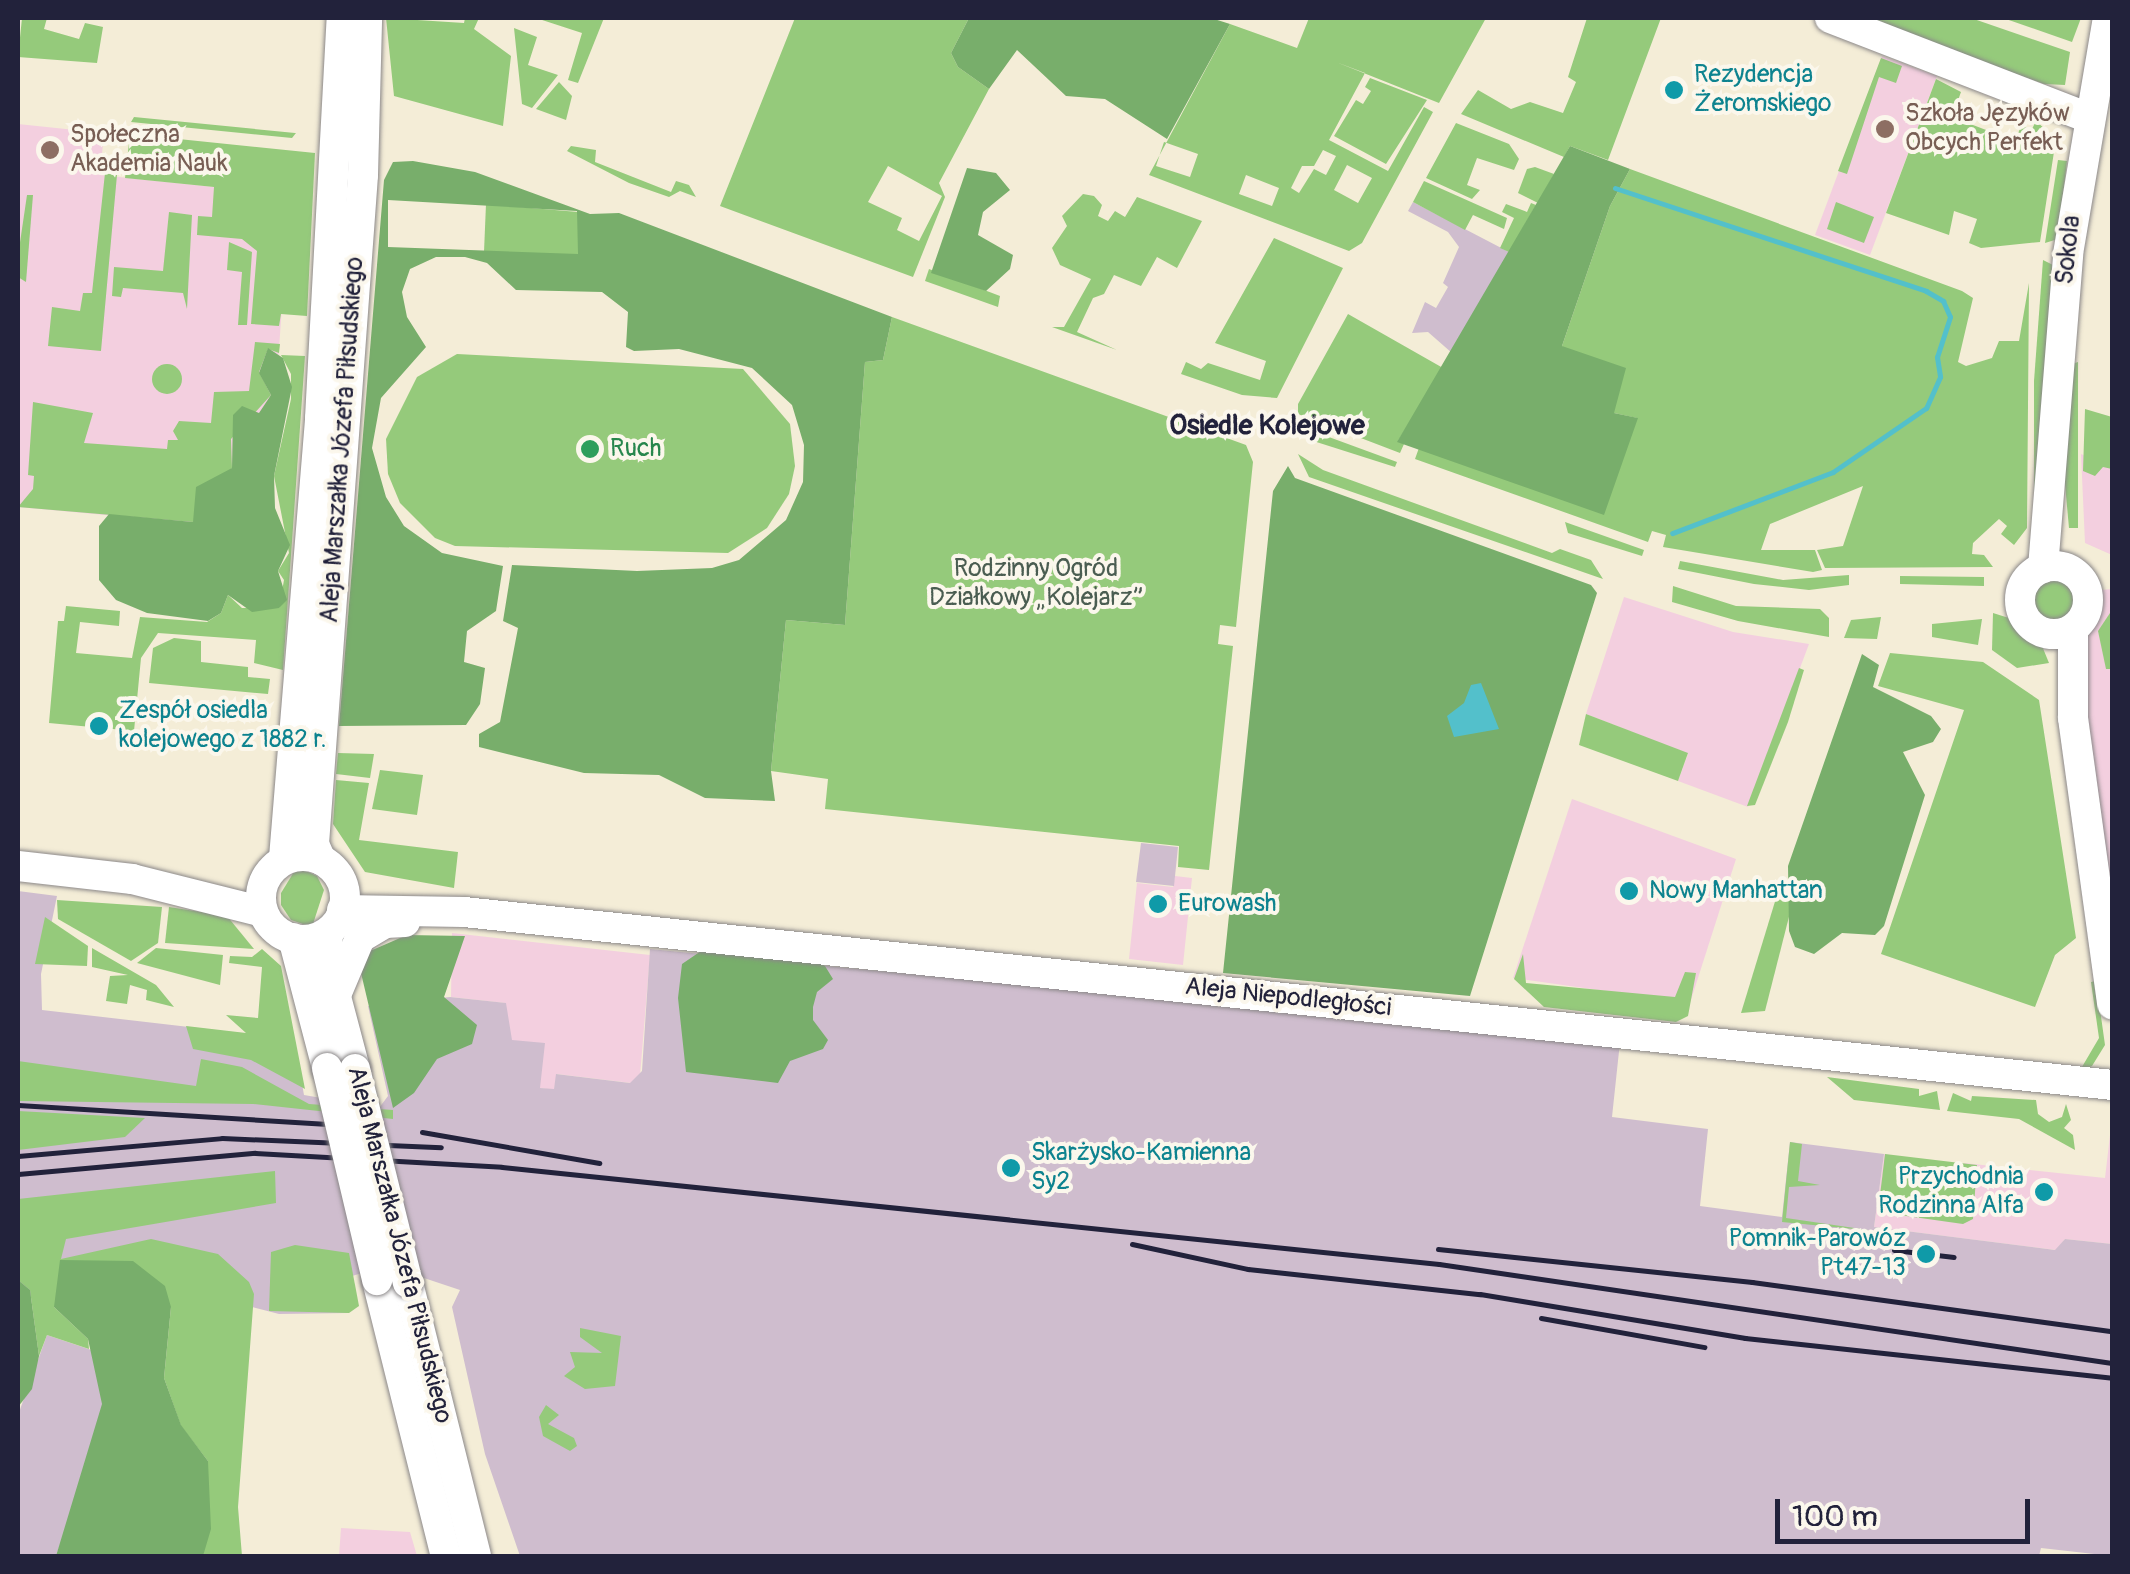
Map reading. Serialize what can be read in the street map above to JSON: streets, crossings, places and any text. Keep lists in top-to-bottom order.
{
  "streets": {
    "street": ["Sokola", "Aleja Marszałka Józefa Piłsudskiego", "Aleja Niepodległości"]
  },
  "crossings": [
    ["Aleja Marszałka Józefa Piłsudskiego", "Aleja Niepodległości"]
  ],
  "districts": ["Osiedle Kolejowe"],
  "parks": ["Rodzinny Ogród Działkowy „Kolejarz”"],
  "places": [
    "Rezydencja Żeromskiego",
    "Szkoła Języków Obcych Perfekt",
    "Społeczna Akademia Nauk",
    "Ruch",
    "Zespół osiedla kolejowego z 1882 r.",
    "Nowy Manhattan",
    "Eurowash",
    "Skarżysko-Kamienna Sy2",
    "Przychodnia Rodzinna Alfa",
    "Pomnik-Parowóz Pt47-13"
  ],
  "scale_bar": "100 m"
}
